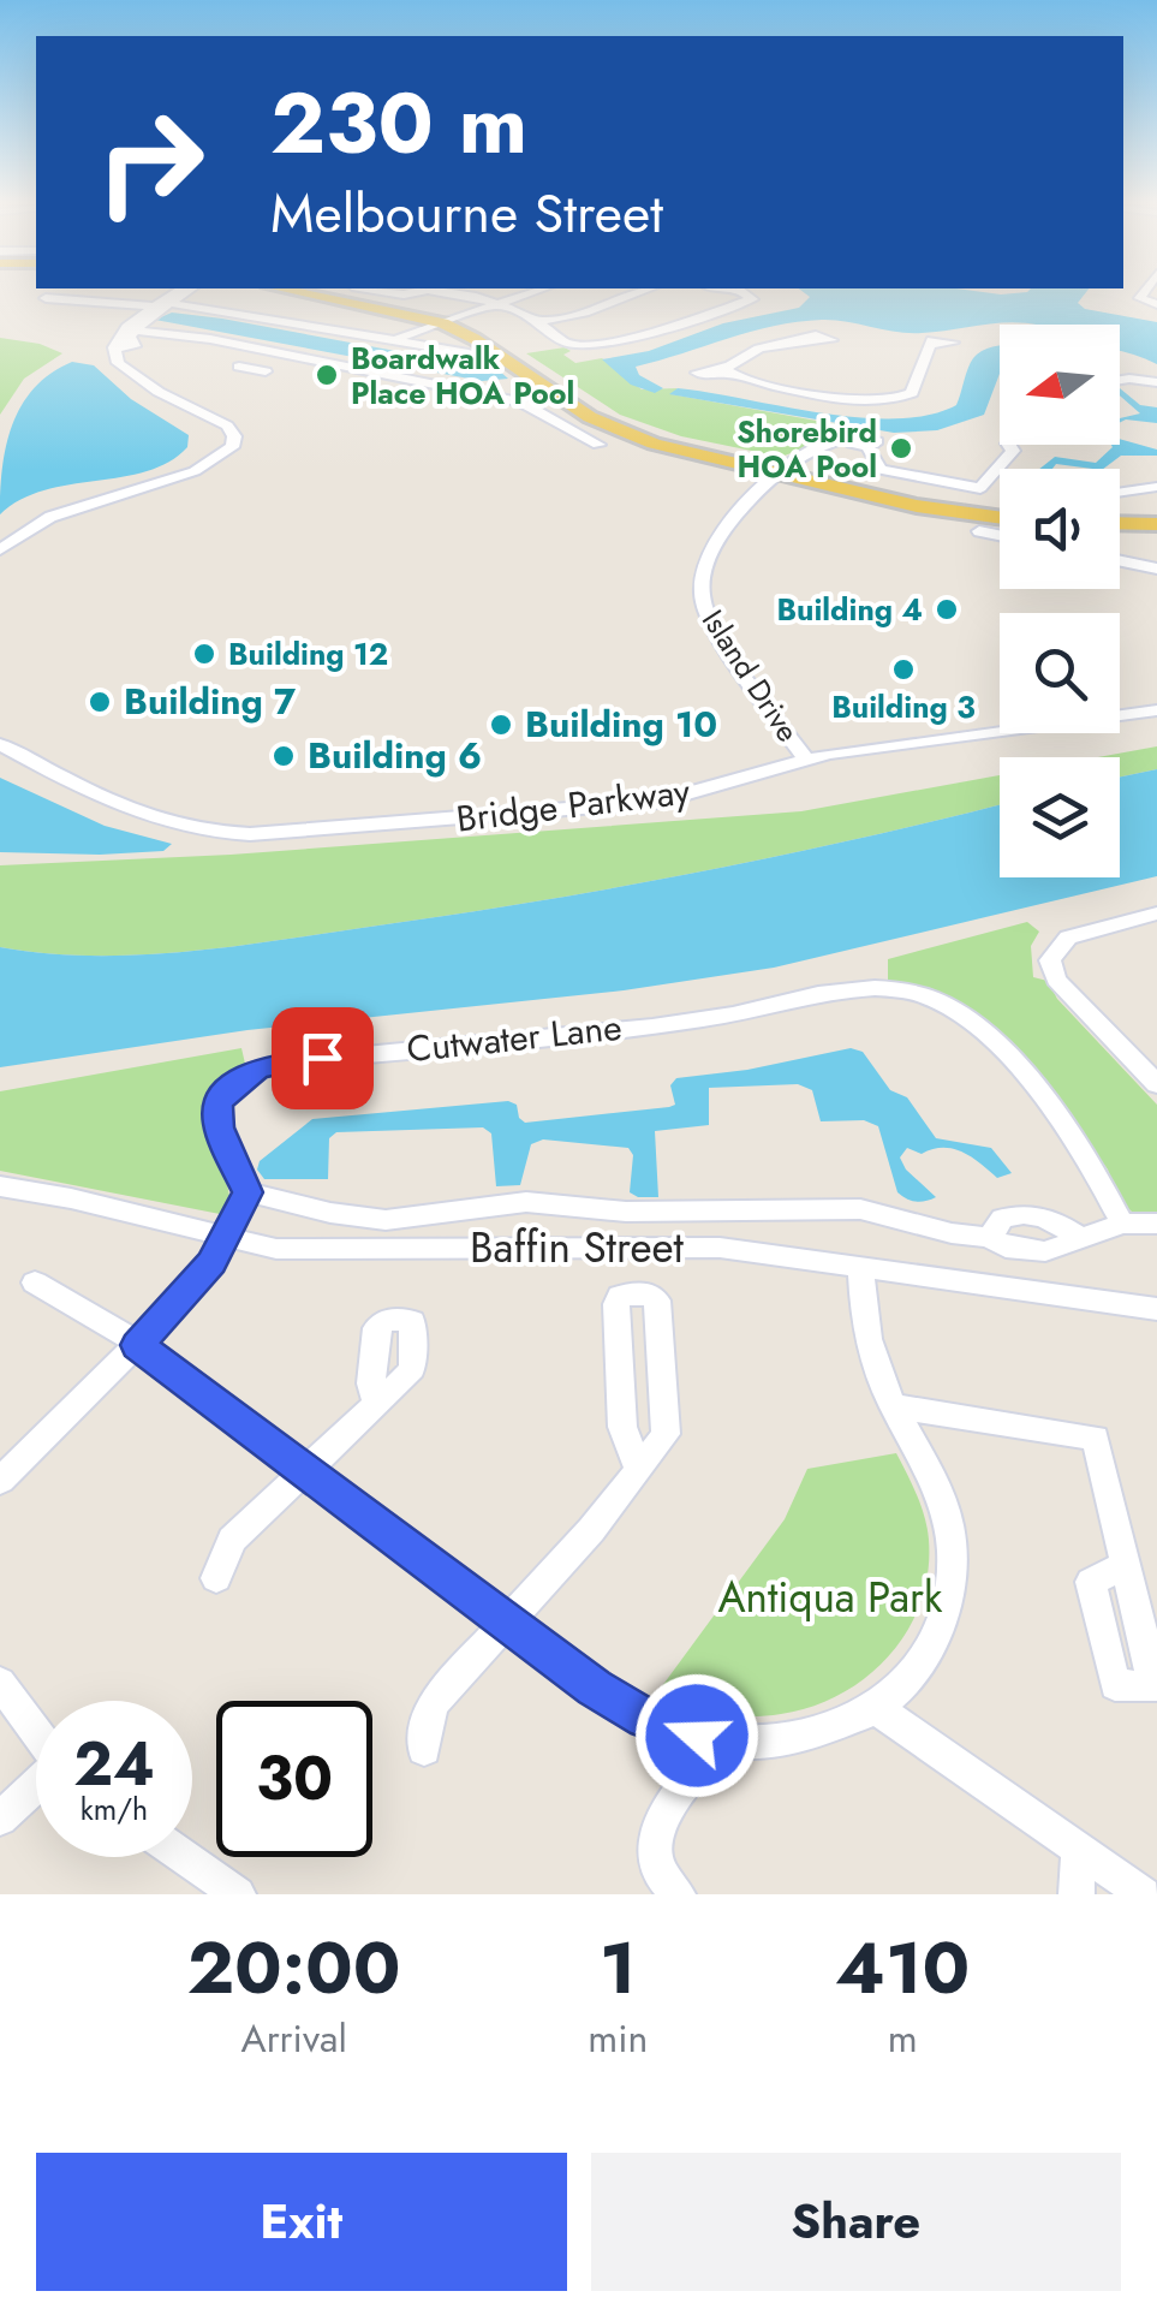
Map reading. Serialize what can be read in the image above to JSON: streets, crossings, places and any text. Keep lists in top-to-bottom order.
{
  "streets": {
    "street": [
      "Island Drive",
      "Bridge Parkway",
      "Cutwater Lane",
      "Baffin Street"
    ]
  },
  "crossings": [
    ["Island Drive", "Bridge Parkway"]
  ],
  "parks": ["Antiqua Park"],
  "places": [
    "Boardwalk Place HOA Pool",
    "Shorebird HOA Pool",
    "Building 4",
    "Building 12",
    "Building 3",
    "Building 7",
    "Building 10",
    "Building 6"
  ],
  "north": "left",
  "page": {
    "turn": ["230 m", "Melbourne Street"],
    "speed": "24 km/h",
    "limit": "30",
    "eta": [
      "20:00",
      "Arrival",
      "1",
      "min",
      "410",
      "m"
    ],
    "buttons": ["Exit", "Share"]
  }
}
